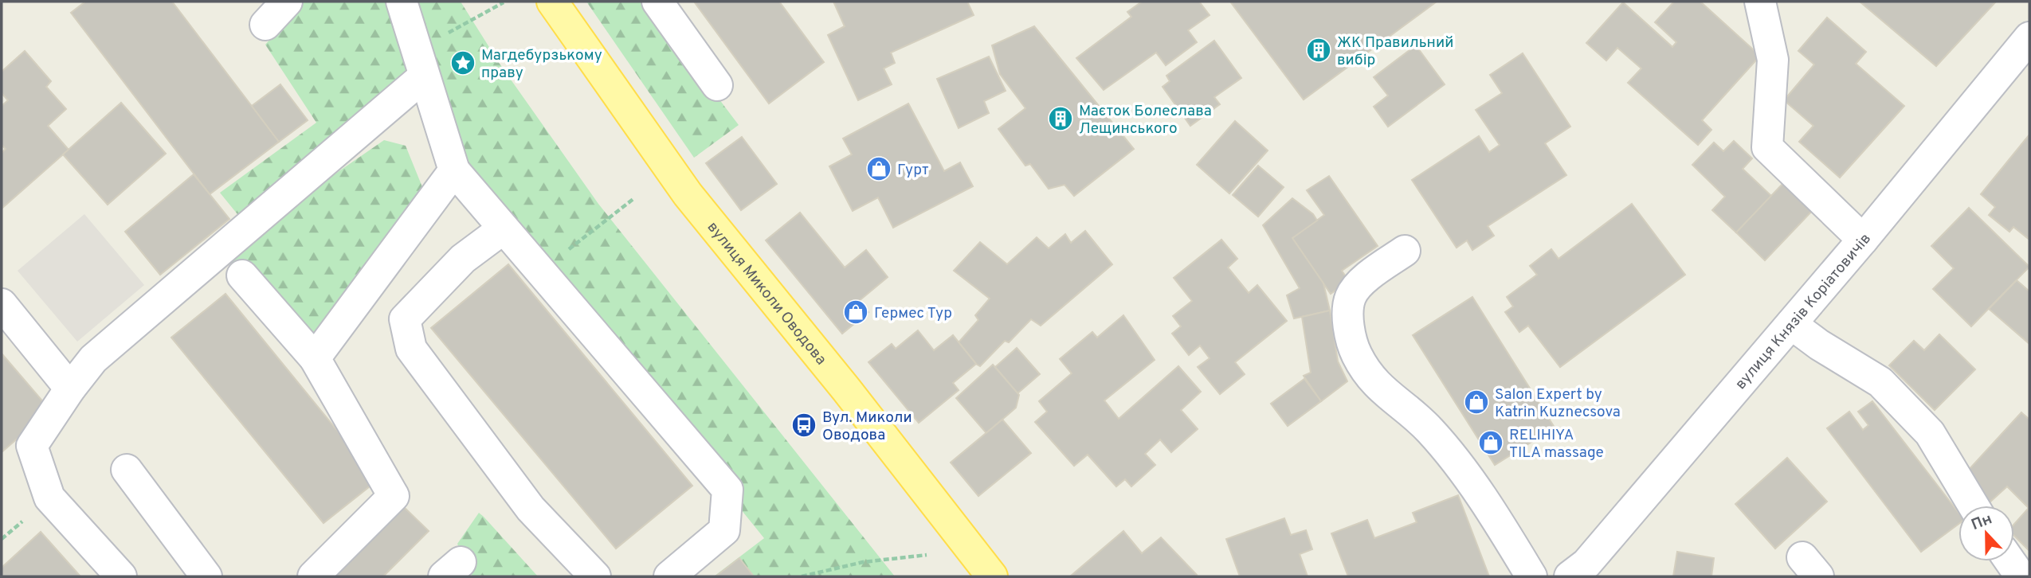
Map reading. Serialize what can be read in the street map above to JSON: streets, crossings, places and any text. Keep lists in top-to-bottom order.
{
  "streets": {
    "main road": ["вулиця Миколи Оводова"],
    "street": ["вулиця Князів Коріатовичів"]
  },
  "places": {
    "building": ["ЖК Правильний вибір", "Маєток Болеслава Лещинського"],
    "place": ["Магдебурзькому праву"],
    "shop": [
      "Гурт",
      "Гермес Тур",
      "Salon Expert by Katrin Kuznecsova",
      "RELIHIYA TILA massage"
    ],
    "bus stop": ["Вул. Миколи Оводова"]
  },
  "north": "top"
}
